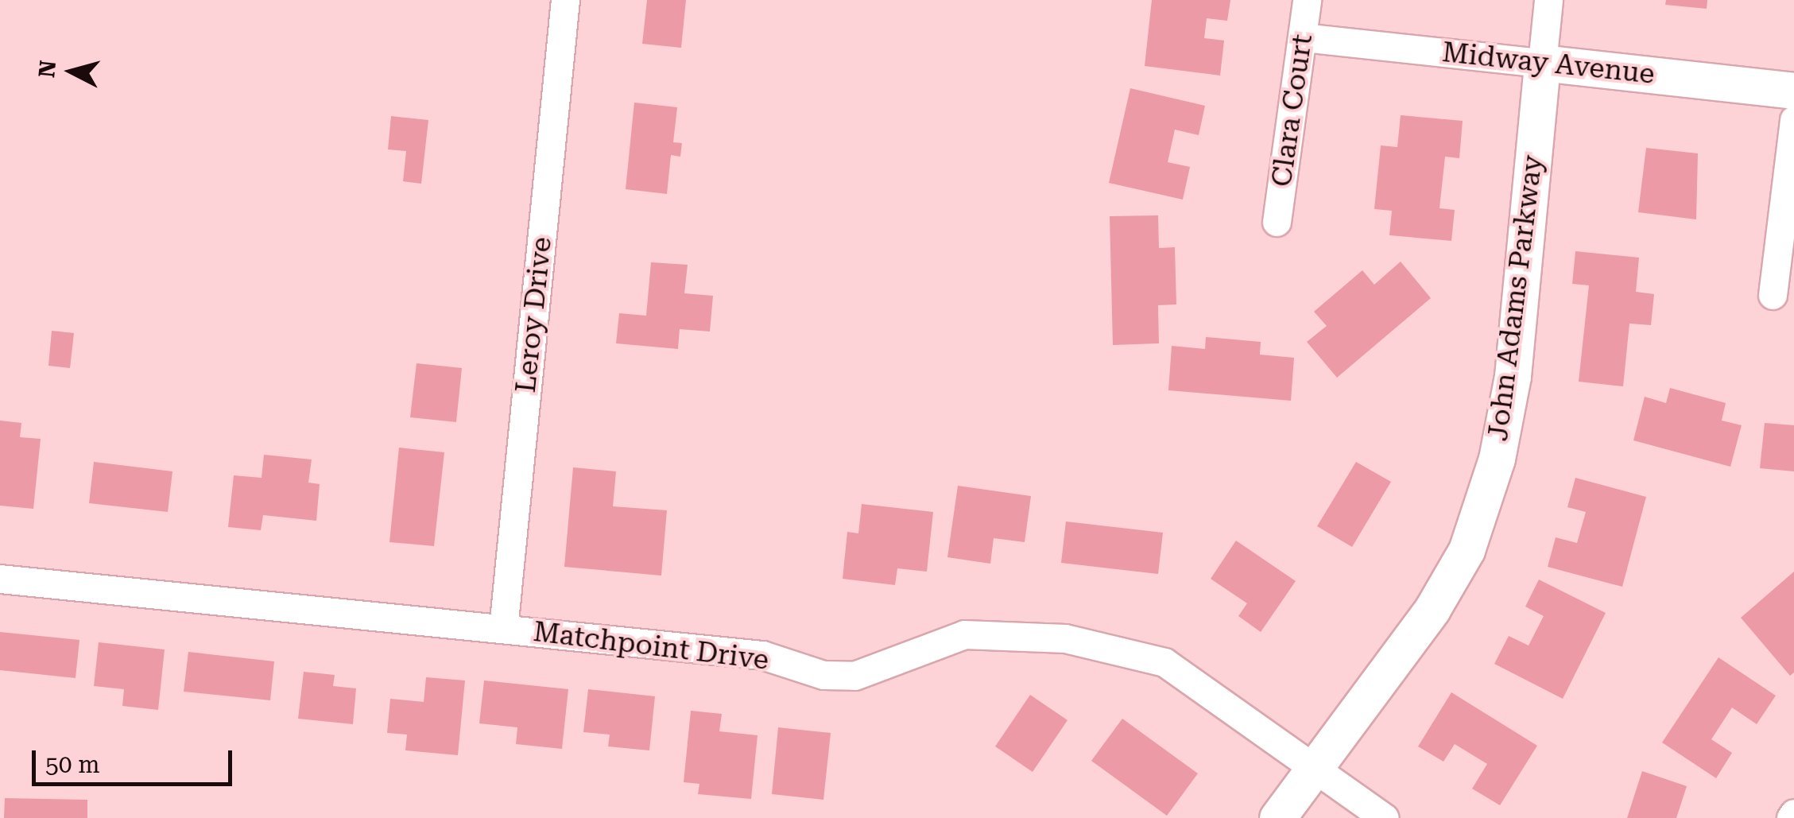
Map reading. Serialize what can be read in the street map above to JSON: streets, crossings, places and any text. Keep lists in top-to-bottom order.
{
  "streets": {
    "street": [
      "Midway Avenue",
      "Clara Court",
      "John Adams Parkway",
      "Leroy Drive",
      "Matchpoint Drive"
    ]
  },
  "crossings": [
    ["Midway Avenue", "Clara Court"],
    ["Midway Avenue", "John Adams Parkway"],
    ["John Adams Parkway", "Matchpoint Drive"],
    ["Leroy Drive", "Matchpoint Drive"]
  ],
  "scale_bar": "50 m",
  "north": "left"
}
